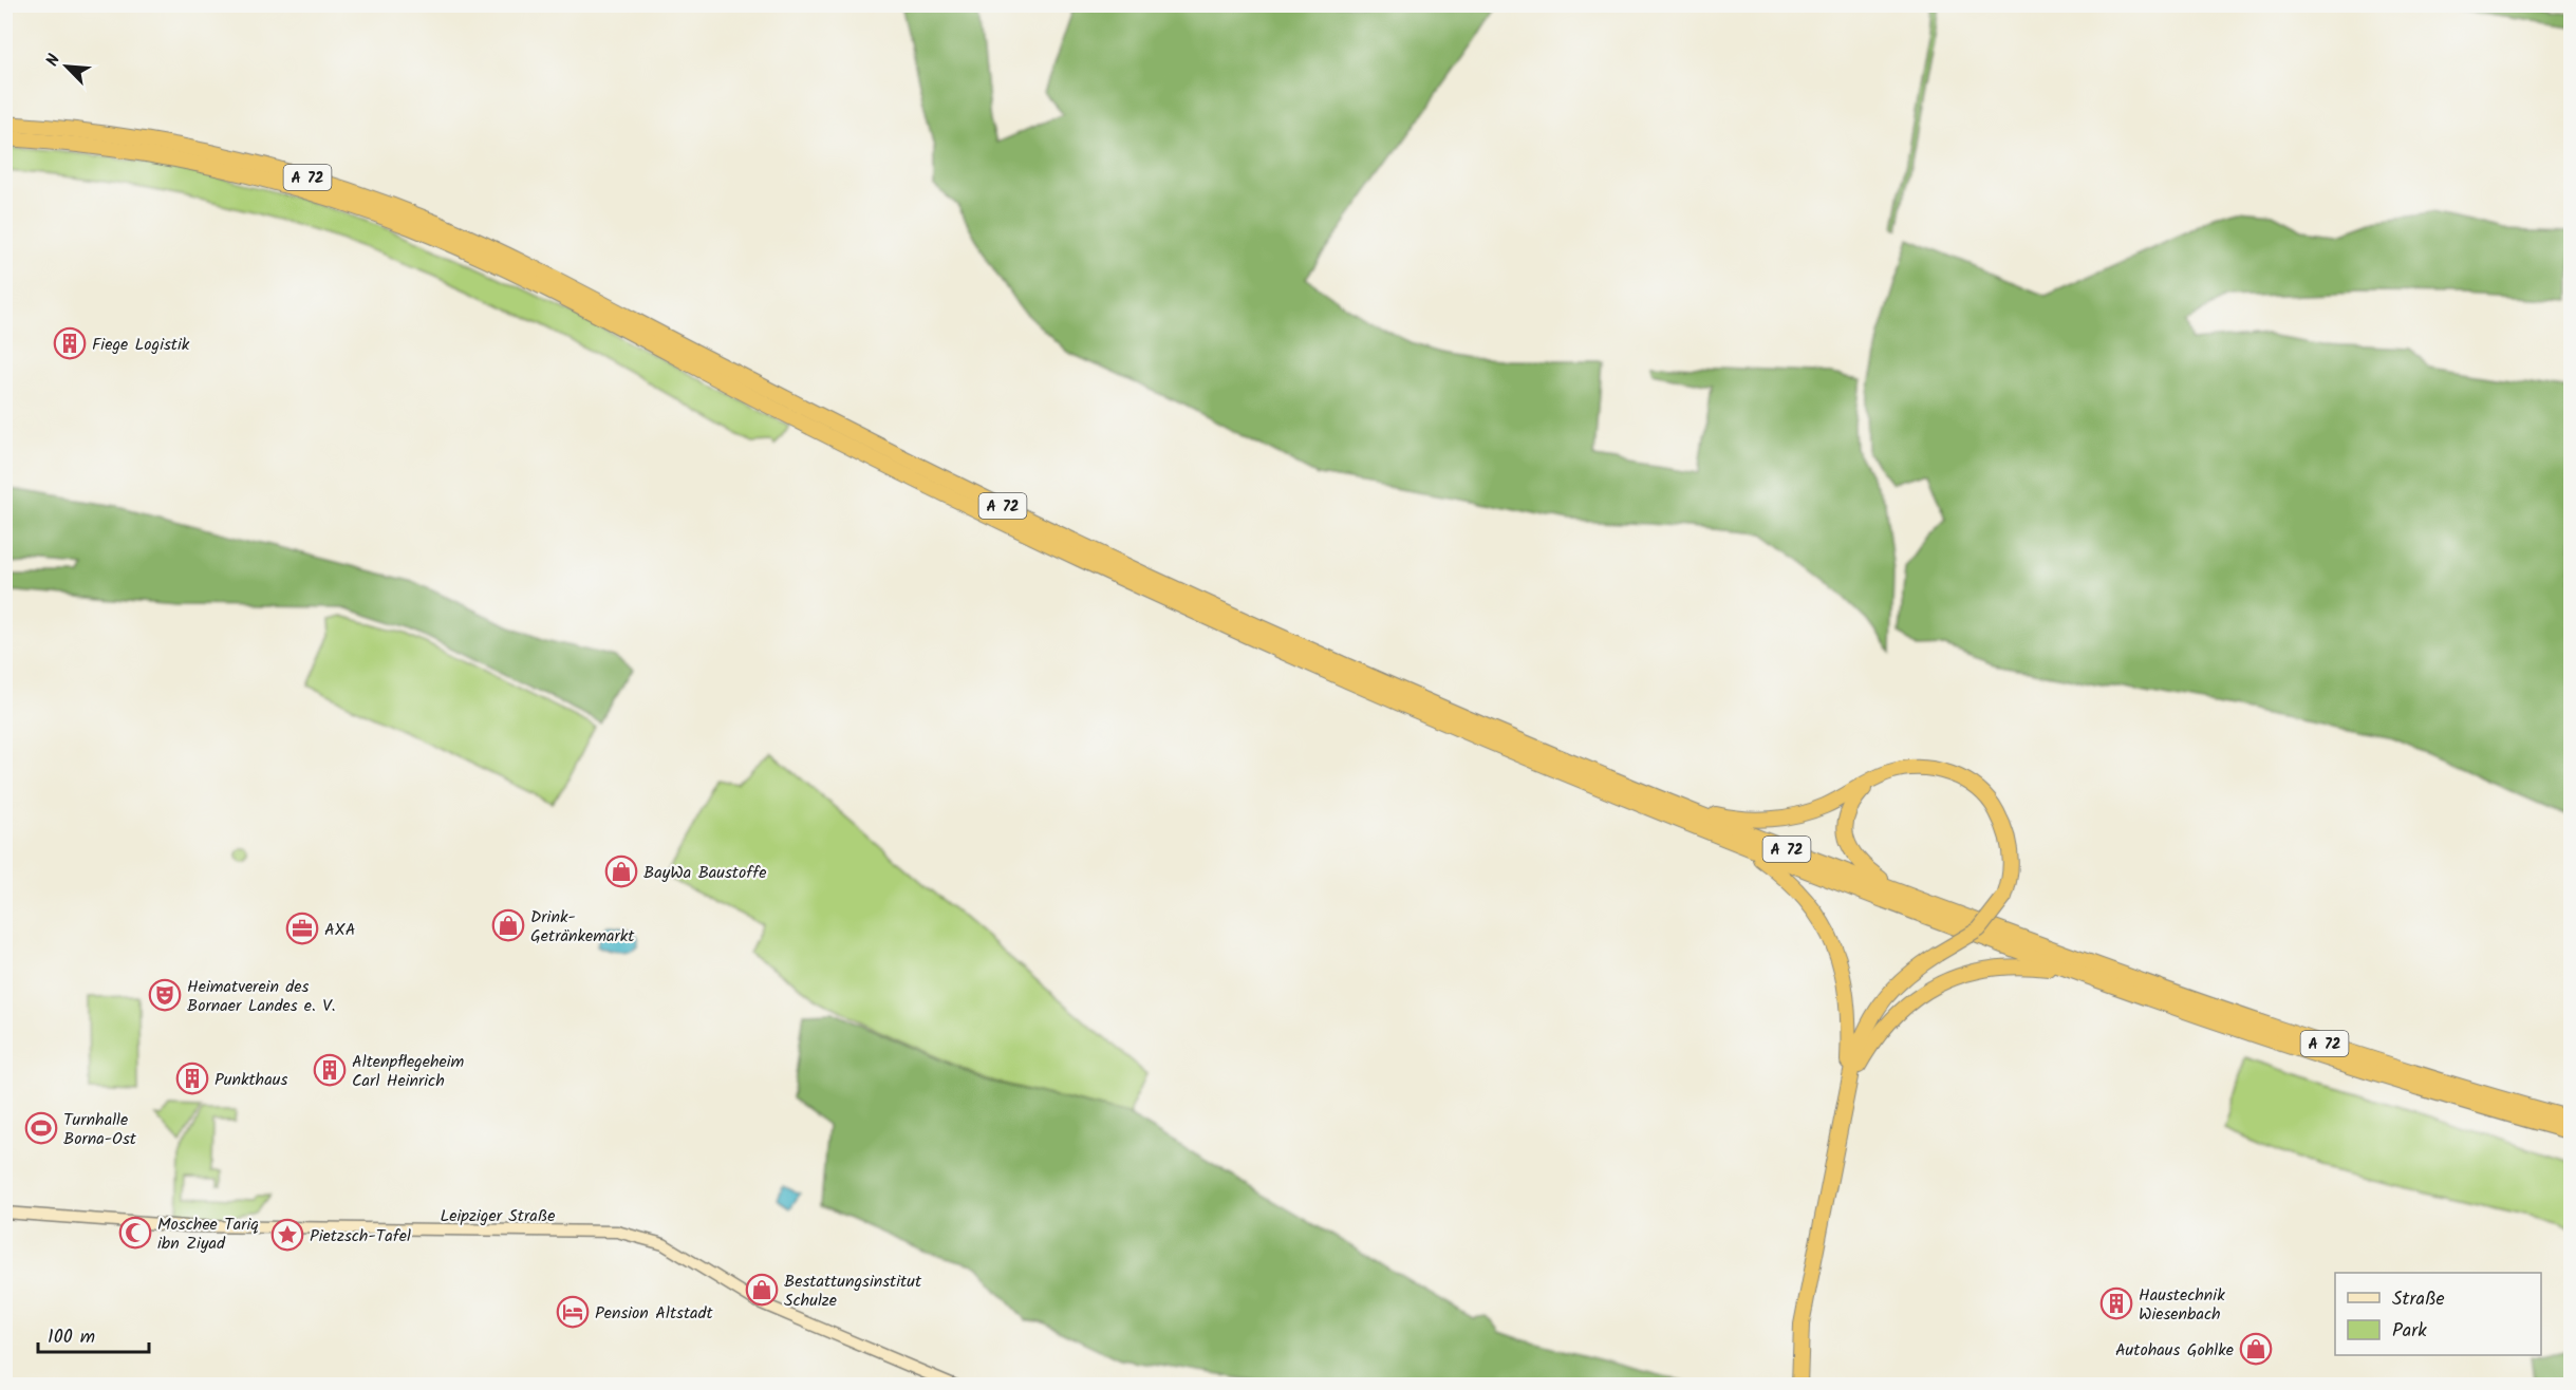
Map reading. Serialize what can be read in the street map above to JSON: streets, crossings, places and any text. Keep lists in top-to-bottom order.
{
  "streets": {
    "highway": ["A 72"],
    "street": ["Leipziger Straße"]
  },
  "places": {
    "building": [
      "Fiege Logistik",
      "Altenpflegeheim Carl Heinrich",
      "Punkthaus",
      "Haustechnik Wiesenbach"
    ],
    "shop": [
      "BayWa Baustoffe",
      "Drink- Getränkemarkt",
      "Bestattungsinstitut Schulze",
      "Autohaus Gohlke"
    ],
    "office": ["AXA"],
    "theatre": ["Heimatverein des Bornaer Landes e. V."],
    "sports": ["Turnhalle Borna-Ost"],
    "mosque": ["Moschee Tariq ibn Ziyad"],
    "place": ["Pietzsch-Tafel"],
    "hotel": ["Pension Altstadt"]
  },
  "legend": ["Straße", "Park"],
  "scale_bar": "100 m",
  "north": "top left"
}
